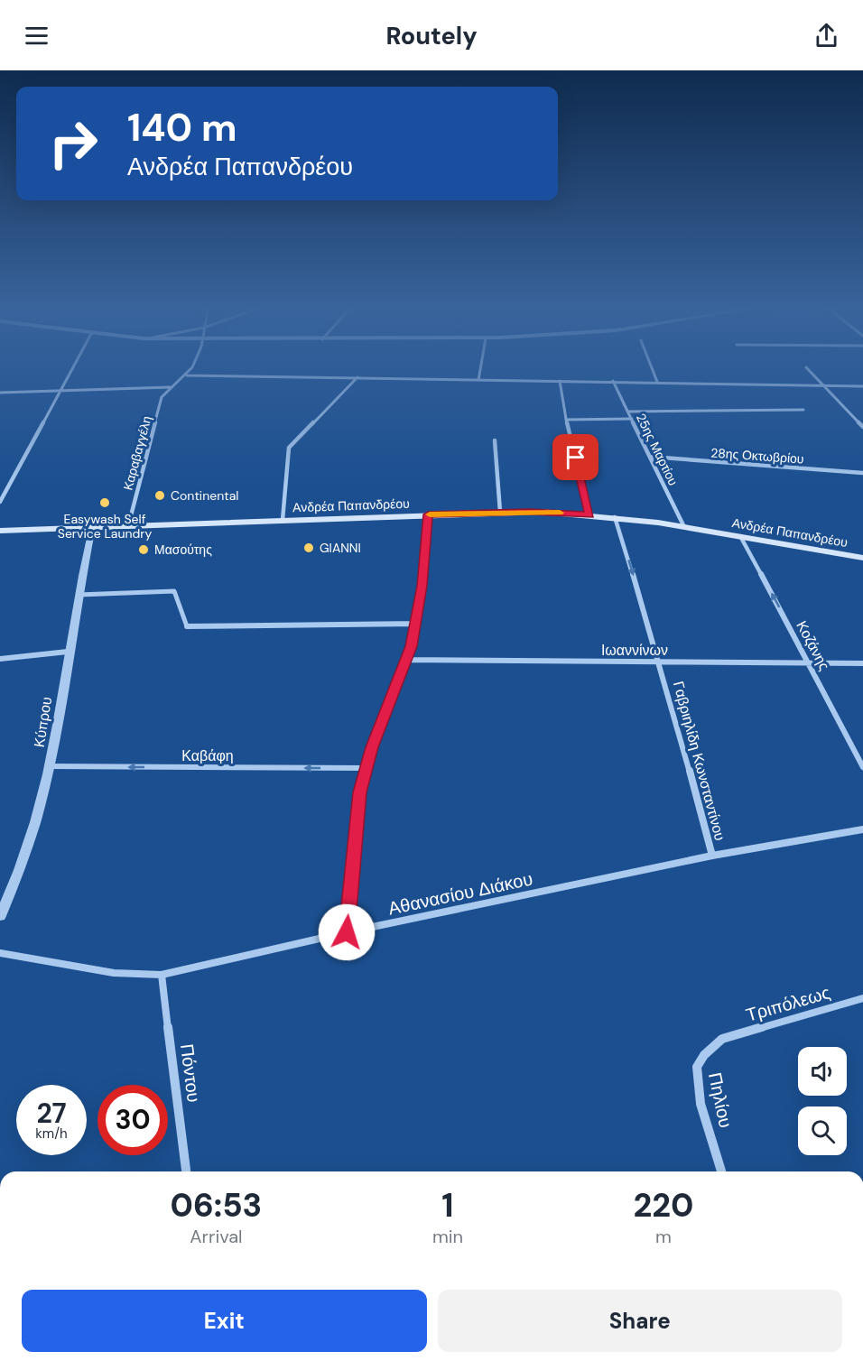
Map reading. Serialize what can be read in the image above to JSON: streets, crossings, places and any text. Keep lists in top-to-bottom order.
{
  "streets": {
    "main road": ["Ανδρέα Παπανδρέου"],
    "street": [
      "25ης Μαρτίου",
      "Καραβαγγέλη",
      "28ης Οκτωβρίου",
      "Κοζάνης",
      "Ιωαννίνων",
      "Κύπρου",
      "Καβάφη",
      "Γαβριηλίδη Κωνσταντίνου",
      "Αθανασίου Διάκου",
      "Τριπόλεως",
      "Πόντου",
      "Πηλίου"
    ]
  },
  "crossings": [
    ["25ης Μαρτίου", "28ης Οκτωβρίου"],
    ["25ης Μαρτίου", "Ανδρέα Παπανδρέου"],
    ["Καραβαγγέλη", "Ανδρέα Παπανδρέου"],
    ["Ανδρέα Παπανδρέου", "Κοζάνης"],
    ["Ανδρέα Παπανδρέου", "Κύπρου"],
    ["Ανδρέα Παπανδρέου", "Γαβριηλίδη Κωνσταντίνου"],
    ["Κοζάνης", "Ιωαννίνων"],
    ["Ιωαννίνων", "Γαβριηλίδη Κωνσταντίνου"],
    ["Κύπρου", "Καβάφη"],
    ["Γαβριηλίδη Κωνσταντίνου", "Αθανασίου Διάκου"],
    ["Αθανασίου Διάκου", "Πόντου"],
    ["Τριπόλεως", "Πηλίου"]
  ],
  "one_way": ["Κοζάνης", "Καβάφη", "Γαβριηλίδη Κωνσταντίνου"],
  "places": [
    "Continental",
    "Easywash Self Service Laundry",
    "GIANNI",
    "Μασούτης"
  ],
  "page": {
    "header": "Routely",
    "turn": ["140 m", "Ανδρέα Παπανδρέου"],
    "speed": "27 km/h",
    "limit": "30",
    "eta": [
      "06:53",
      "Arrival",
      "1",
      "min",
      "220",
      "m"
    ],
    "buttons": ["Exit", "Share"]
  }
}
